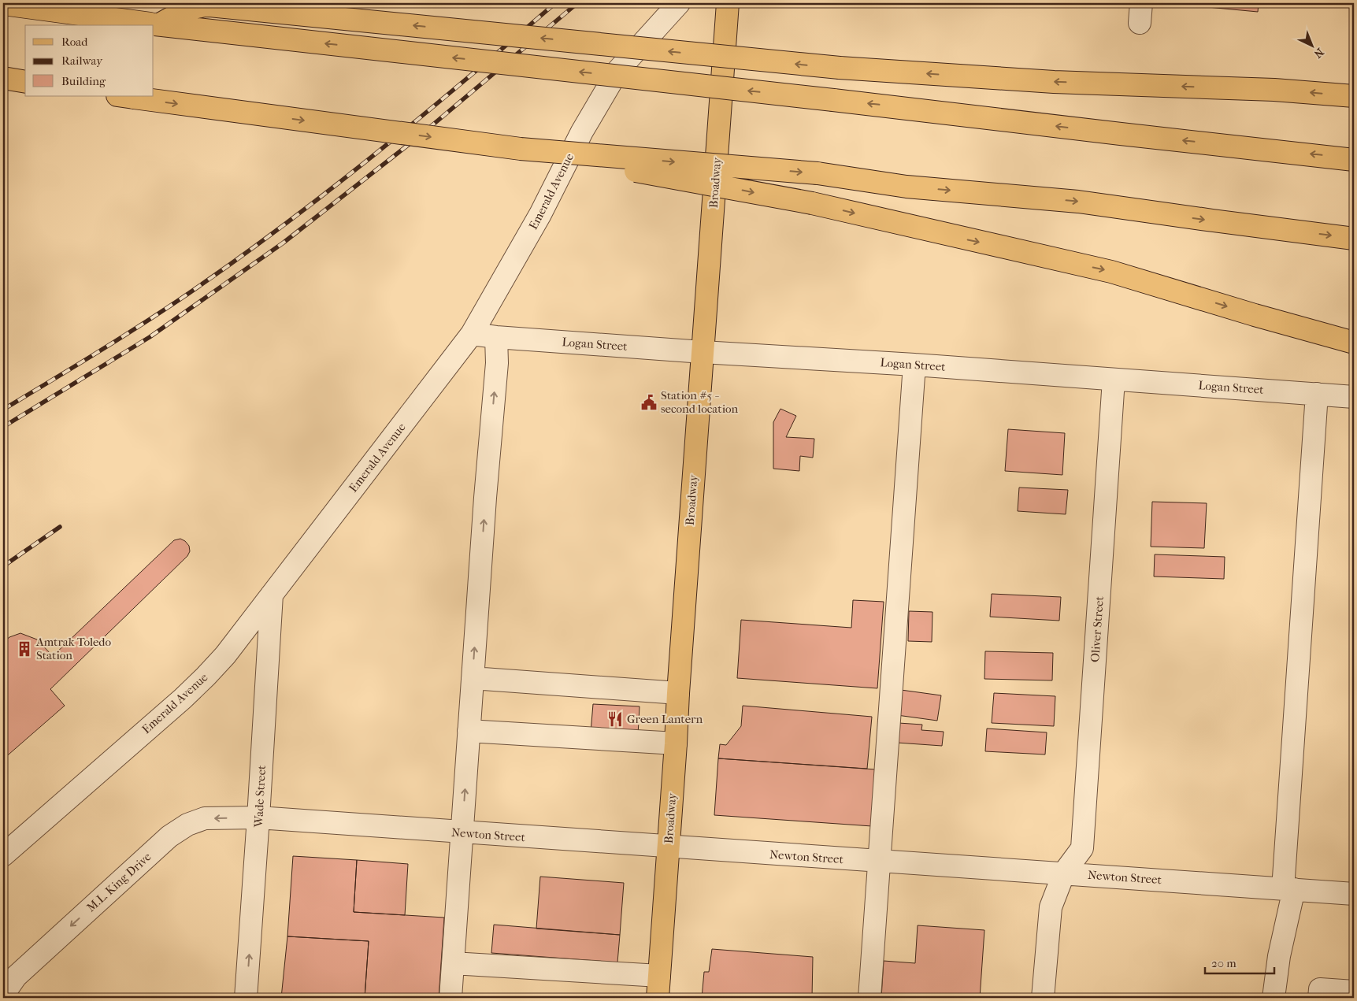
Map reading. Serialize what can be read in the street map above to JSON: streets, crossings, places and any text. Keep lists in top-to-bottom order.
{
  "streets": {
    "main road": ["Broadway"],
    "street": [
      "Emerald Avenue",
      "Logan Street",
      "Oliver Street",
      "Wade Street",
      "Newton Street",
      "M.L. King Drive"
    ]
  },
  "crossings": [
    ["Broadway", "Logan Street"],
    ["Broadway", "Newton Street"],
    ["Emerald Avenue", "Logan Street"],
    ["Emerald Avenue", "Wade Street"],
    ["Logan Street", "Oliver Street"],
    ["Oliver Street", "Newton Street"],
    ["Wade Street", "Newton Street"],
    ["Wade Street", "M.L. King Drive"],
    ["Newton Street", "M.L. King Drive"]
  ],
  "one_way": ["Wade Street", "M.L. King Drive"],
  "places": {
    "public building": ["Station #5 - second location"],
    "building": ["Amtrak Toledo Station"],
    "restaurant": ["Green Lantern"]
  },
  "legend": ["Road", "Railway", "Building"],
  "scale_bar": "20 m",
  "north": "bottom right"
}
